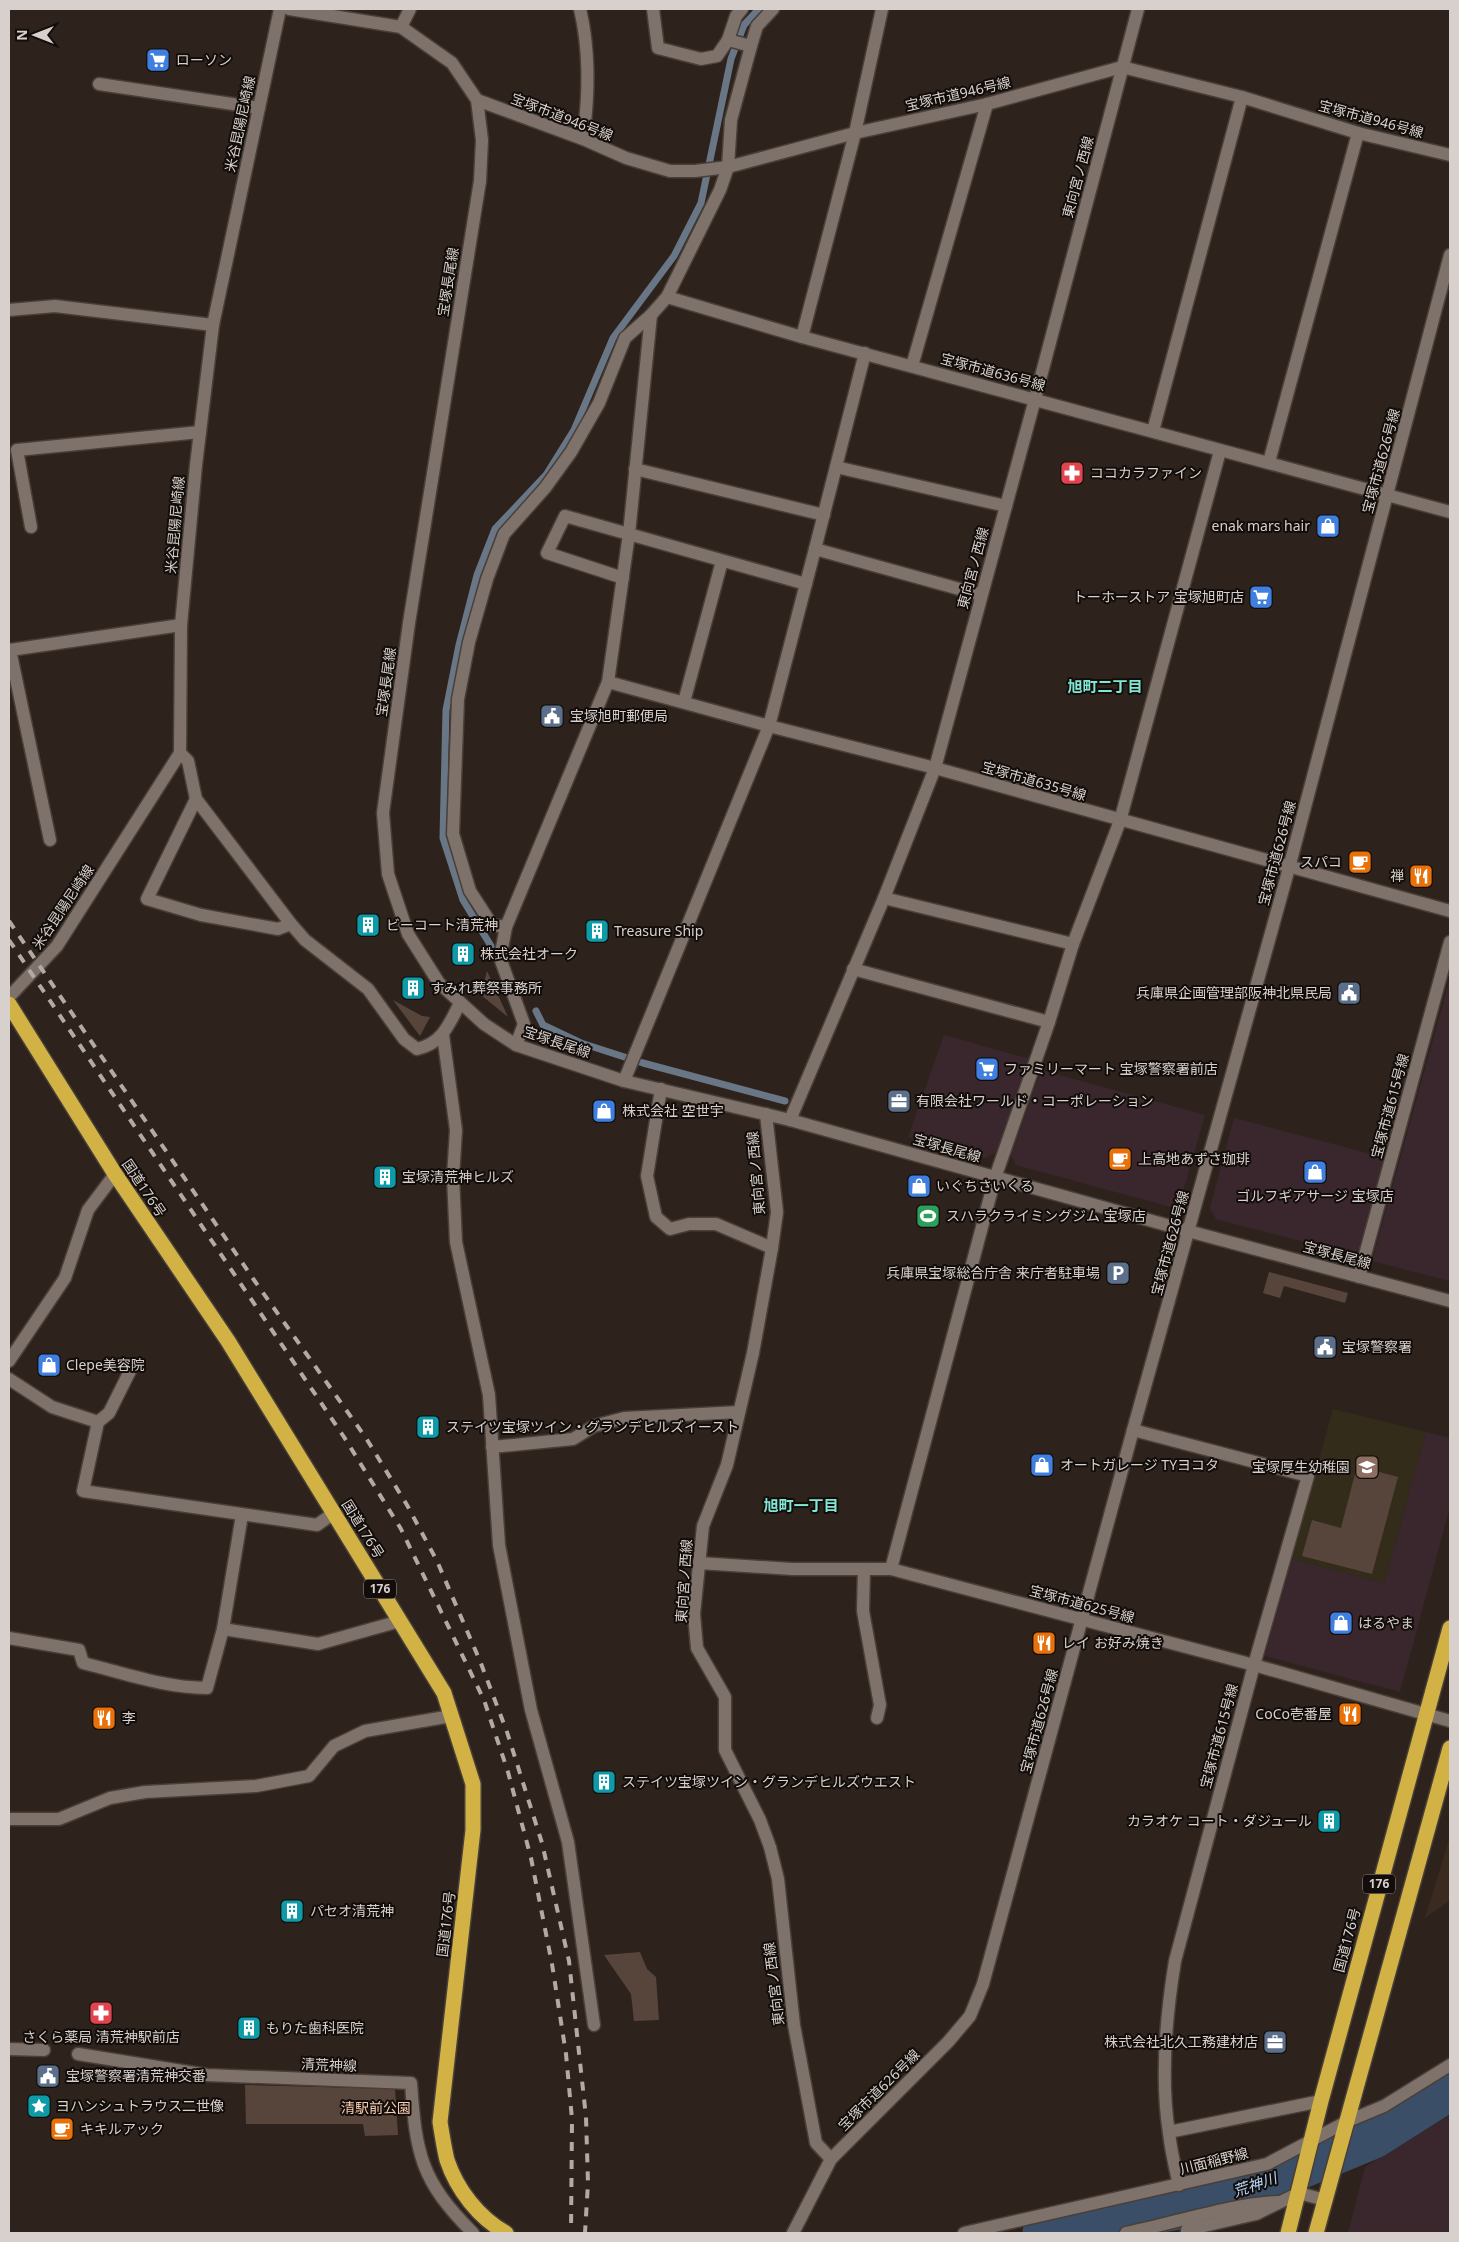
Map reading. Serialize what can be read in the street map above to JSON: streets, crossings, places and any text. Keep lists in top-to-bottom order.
{
  "streets": {
    "highway": ["国道176号", "176"],
    "street": [
      "宝塚市道946号線",
      "米谷昆陽尼崎線",
      "東向宮ノ西線",
      "宝塚長尾線",
      "宝塚市道636号線",
      "宝塚市道626号線",
      "宝塚市道635号線",
      "宝塚市道615号線",
      "宝塚市道625号線",
      "清荒神線",
      "川面稲野線"
    ]
  },
  "crossings": [
    ["宝塚市道946号線", "東向宮ノ西線"],
    ["宝塚市道946号線", "宝塚長尾線"],
    ["東向宮ノ西線", "宝塚長尾線"],
    ["東向宮ノ西線", "宝塚市道636号線"],
    ["東向宮ノ西線", "宝塚市道626号線"],
    ["東向宮ノ西線", "宝塚市道635号線"],
    ["東向宮ノ西線", "宝塚市道625号線"],
    ["宝塚長尾線", "宝塚市道626号線"],
    ["宝塚長尾線", "宝塚市道615号線"],
    ["宝塚市道636号線", "宝塚市道626号線"],
    ["宝塚市道626号線", "宝塚市道635号線"],
    ["宝塚市道626号線", "宝塚市道615号線"],
    ["宝塚市道626号線", "宝塚市道625号線"],
    ["宝塚市道615号線", "宝塚市道625号線"],
    ["宝塚市道615号線", "川面稲野線"],
    ["国道176号", "宝塚市道625号線"],
    ["国道176号", "川面稲野線"],
    ["176", "川面稲野線"]
  ],
  "districts": ["旭町二丁目", "旭町一丁目"],
  "water": ["荒神川"],
  "parks": ["清駅前公園"],
  "places": {
    "supermarket": ["ローソン", "トーホーストア 宝塚旭町店", "ファミリーマート 宝塚警察署前店"],
    "pharmacy": ["ココカラファイン", "さくら薬局 清荒神駅前店"],
    "shop": [
      "enak mars hair",
      "株式会社 空世宇",
      "ゴルフギアサージ 宝塚店",
      "いぐちさいくる",
      "Clepe美容院",
      "オートガレージ TYヨコタ",
      "はるやま"
    ],
    "public building": [
      "宝塚旭町郵便局",
      "兵庫県企画管理部阪神北県民局",
      "宝塚警察署",
      "宝塚警察署清荒神交番"
    ],
    "cafe": ["スパコ", "上高地あずさ珈琲", "キキルアック"],
    "restaurant": [
      "禅",
      "レイ お好み焼き",
      "CoCo壱番屋",
      "李"
    ],
    "building": [
      "ビーコート清荒神",
      "Treasure Ship",
      "株式会社オーク",
      "すみれ葬祭事務所",
      "宝塚清荒神ヒルズ",
      "ステイツ宝塚ツイン・グランデヒルズイースト",
      "ステイツ宝塚ツイン・グランデヒルズウエスト",
      "カラオケ コート・ダジュール",
      "パセオ清荒神",
      "もりた歯科医院"
    ],
    "office": ["有限会社ワールド・コーポレーション", "株式会社北久工務建材店"],
    "sports": ["スハラクライミングジム 宝塚店"],
    "parking": ["兵庫県宝塚総合庁舎 来庁者駐車場"],
    "school or university": ["宝塚厚生幼稚園"],
    "place": ["ヨハンシュトラウス二世像"]
  },
  "north": "left"
}
